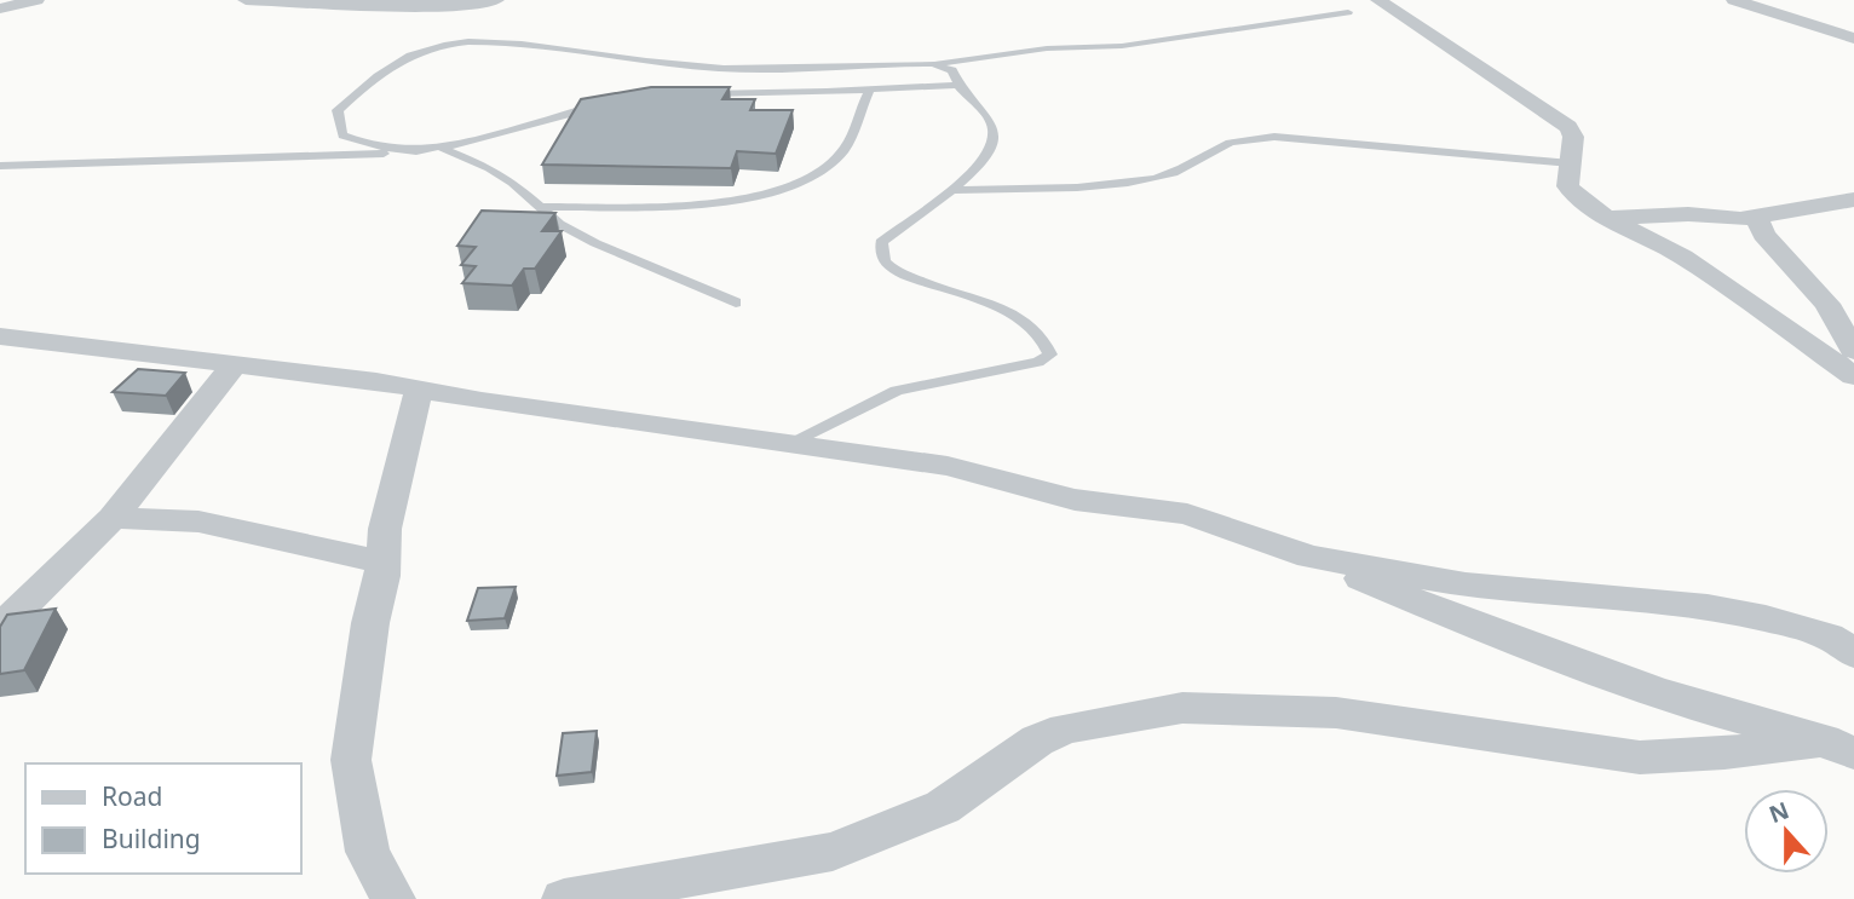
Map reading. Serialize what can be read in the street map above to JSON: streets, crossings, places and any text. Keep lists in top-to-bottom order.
{
  "legend": ["Road", "Building"],
  "north": "top"
}
